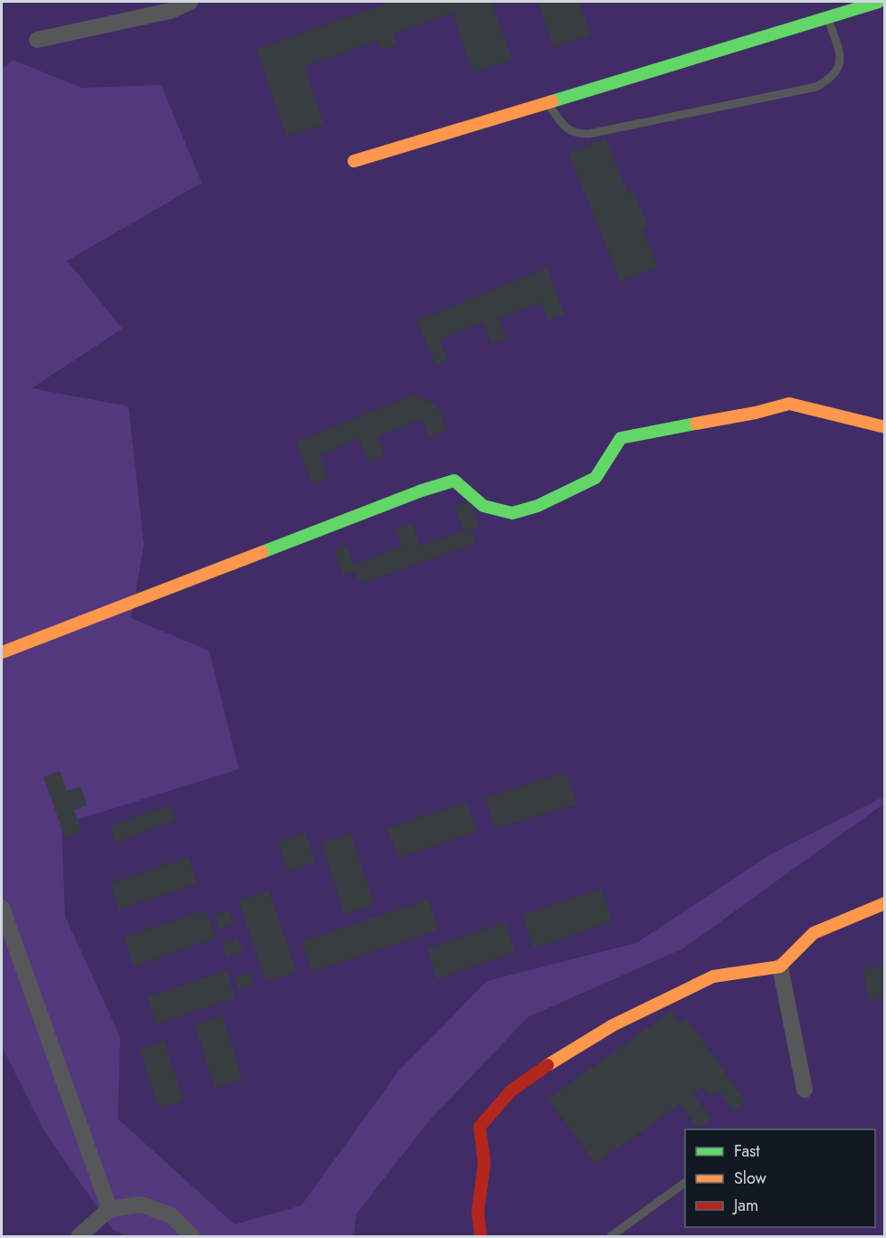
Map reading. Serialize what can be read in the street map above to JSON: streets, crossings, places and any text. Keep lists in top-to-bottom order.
{
  "legend": ["Fast", "Slow", "Jam"]
}
